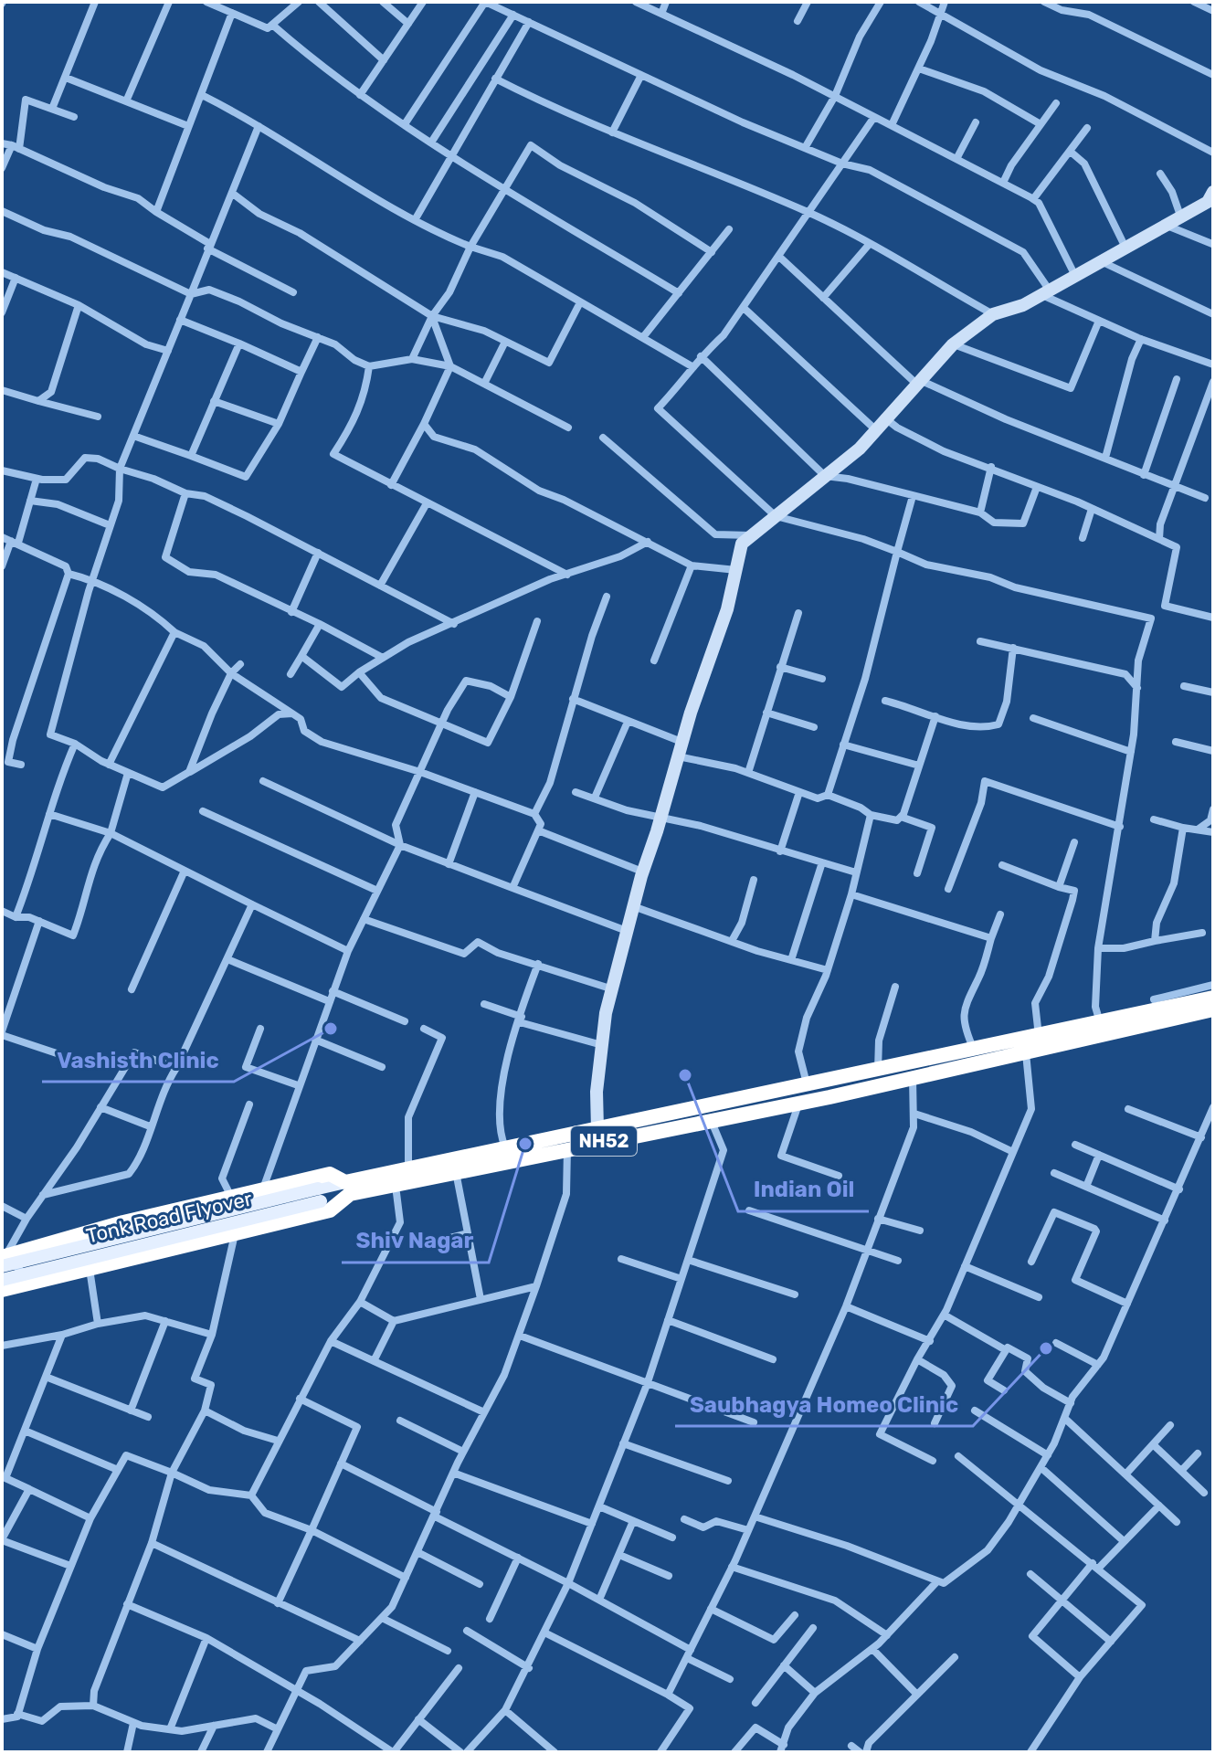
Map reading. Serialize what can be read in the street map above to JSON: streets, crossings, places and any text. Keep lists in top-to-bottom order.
{
  "streets": {
    "highway": ["NH52"],
    "main road": ["Tonk Road Flyover"]
  },
  "crossings": [
    ["NH52", "Tonk Road Flyover"]
  ],
  "places": [
    "Vashisth Clinic",
    "Indian Oil",
    "Shiv Nagar",
    "Saubhagya Homeo Clinic"
  ]
}
